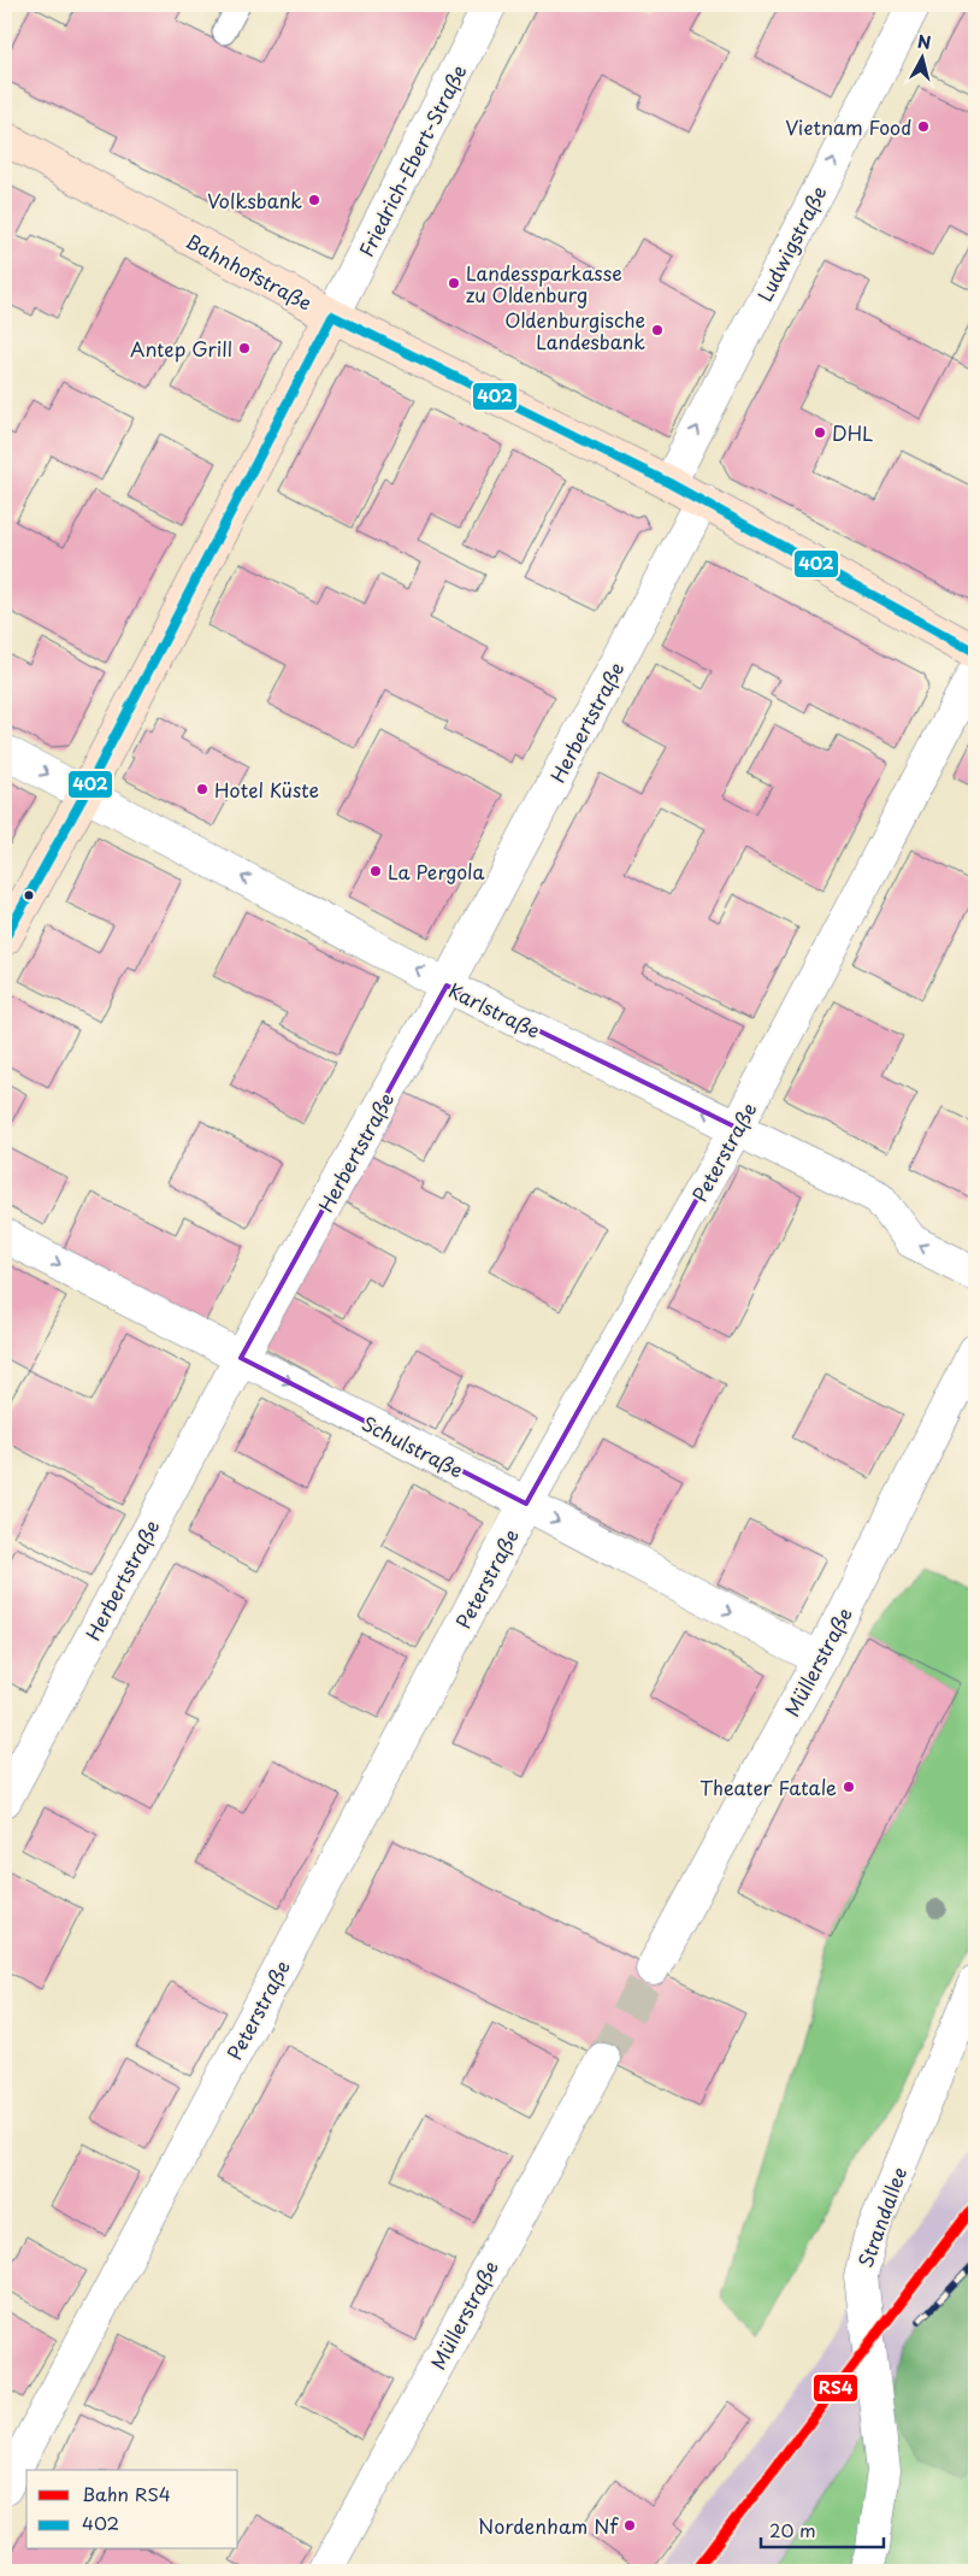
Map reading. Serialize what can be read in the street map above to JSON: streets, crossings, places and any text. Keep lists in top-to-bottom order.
{
  "streets": {
    "street": [
      "Friedrich-Ebert-Straße",
      "Ludwigstraße",
      "Bahnhofstraße",
      "Herbertstraße",
      "Karlstraße",
      "Peterstraße",
      "Schulstraße",
      "Müllerstraße",
      "Strandallee"
    ]
  },
  "crossings": [
    ["Friedrich-Ebert-Straße", "Bahnhofstraße"],
    ["Ludwigstraße", "Bahnhofstraße"],
    ["Bahnhofstraße", "Herbertstraße"],
    ["Herbertstraße", "Karlstraße"],
    ["Herbertstraße", "Schulstraße"],
    ["Karlstraße", "Peterstraße"],
    ["Peterstraße", "Schulstraße"],
    ["Schulstraße", "Müllerstraße"]
  ],
  "one_way": ["Ludwigstraße", "Karlstraße", "Schulstraße"],
  "places": [
    "Vietnam Food",
    "Volksbank",
    "Landessparkasse zu Oldenburg",
    "Oldenburgische Landesbank",
    "Antep Grill",
    "DHL",
    "Hotel Küste",
    "La Pergola",
    "Theater Fatale",
    "Nordenham Nf"
  ],
  "lines": ["transit line 402", "rail line RS4"],
  "legend": ["Bahn RS4", "402"],
  "scale_bar": "20 m",
  "north": "top"
}
